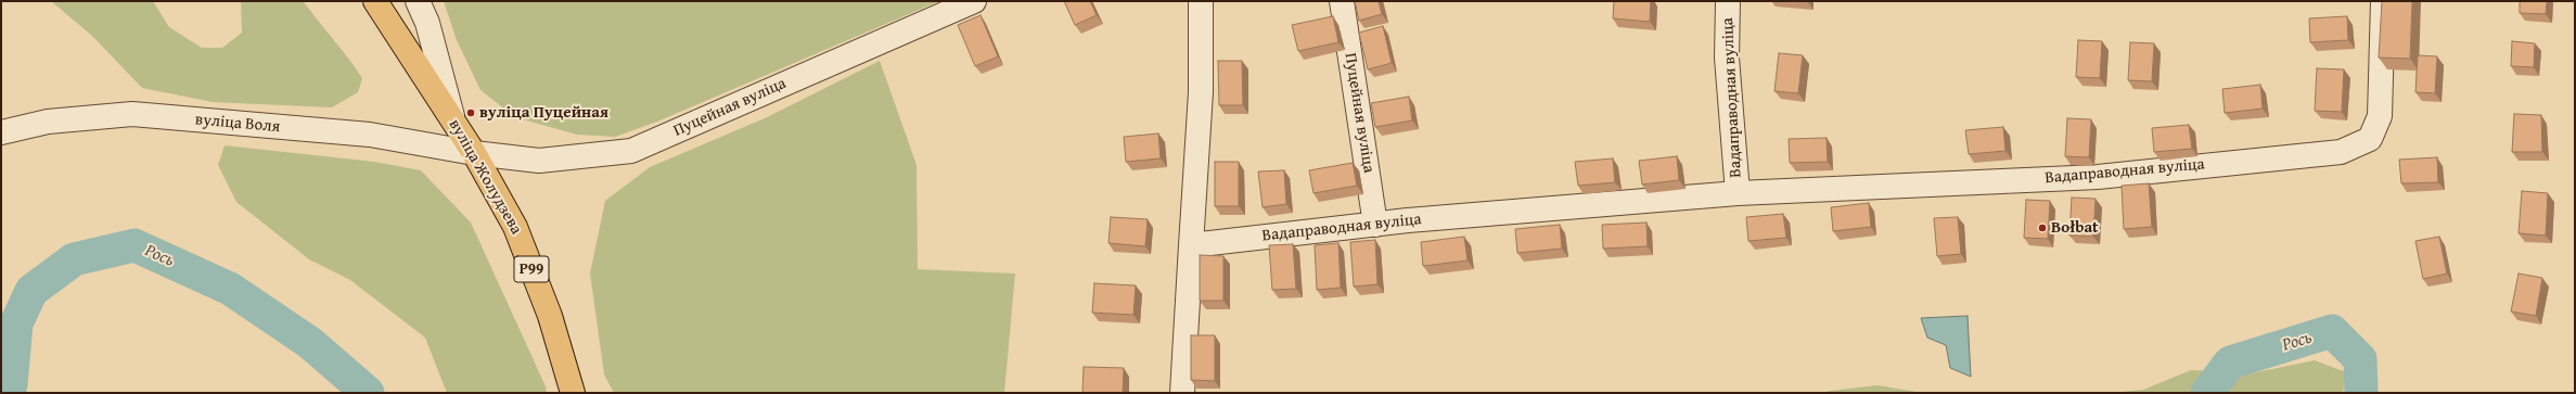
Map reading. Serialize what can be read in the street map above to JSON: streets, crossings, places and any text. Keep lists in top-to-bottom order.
{
  "streets": {
    "main road": ["вуліца Жолудзева", "Р99"],
    "street": ["Вадаправодная вуліца", "Пуцейная вуліца", "вуліца Воля"]
  },
  "crossings": [
    ["Вадаправодная вуліца", "Пуцейная вуліца"],
    ["Пуцейная вуліца", "вуліца Воля"],
    ["Пуцейная вуліца", "вуліца Жолудзева"],
    ["вуліца Воля", "вуліца Жолудзева"]
  ],
  "water": ["Рось"],
  "places": ["вуліца Пуцейная", "Bołbat"]
}
